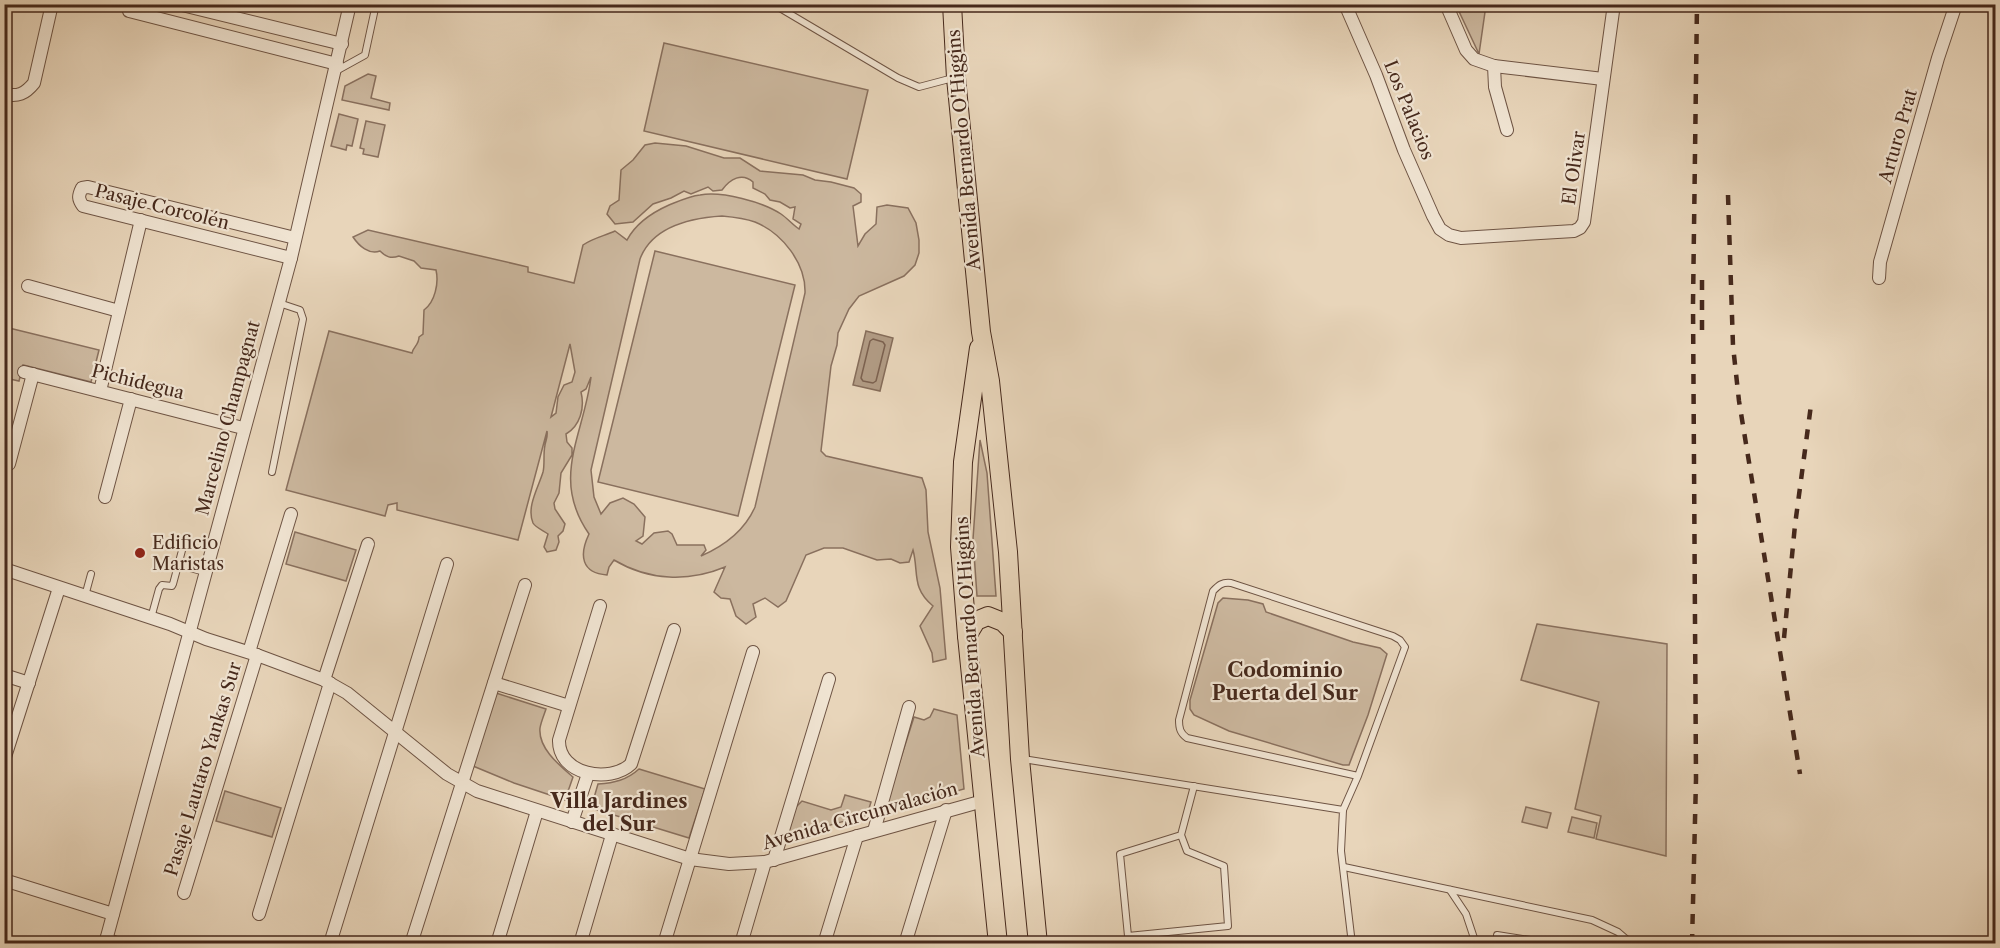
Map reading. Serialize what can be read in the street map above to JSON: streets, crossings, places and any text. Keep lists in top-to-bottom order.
{
  "streets": {
    "main road": ["Avenida Bernardo O'Higgins"],
    "street": [
      "Los Palacios",
      "Arturo Prat",
      "El Olivar",
      "Pasaje Corcolén",
      "Pichidegua",
      "Marcelino Champagnat",
      "Pasaje Lautaro Yankas Sur",
      "Avenida Circunvalación"
    ]
  },
  "crossings": [
    ["Los Palacios", "El Olivar"],
    ["Avenida Bernardo O'Higgins", "Avenida Circunvalación"],
    ["Pasaje Corcolén", "Marcelino Champagnat"],
    ["Pichidegua", "Marcelino Champagnat"],
    ["Marcelino Champagnat", "Avenida Circunvalación"],
    ["Pasaje Lautaro Yankas Sur", "Avenida Circunvalación"]
  ],
  "districts": ["Codominio Puerta del Sur", "Villa Jardines del Sur"],
  "places": ["Edificio Maristas"]
}
